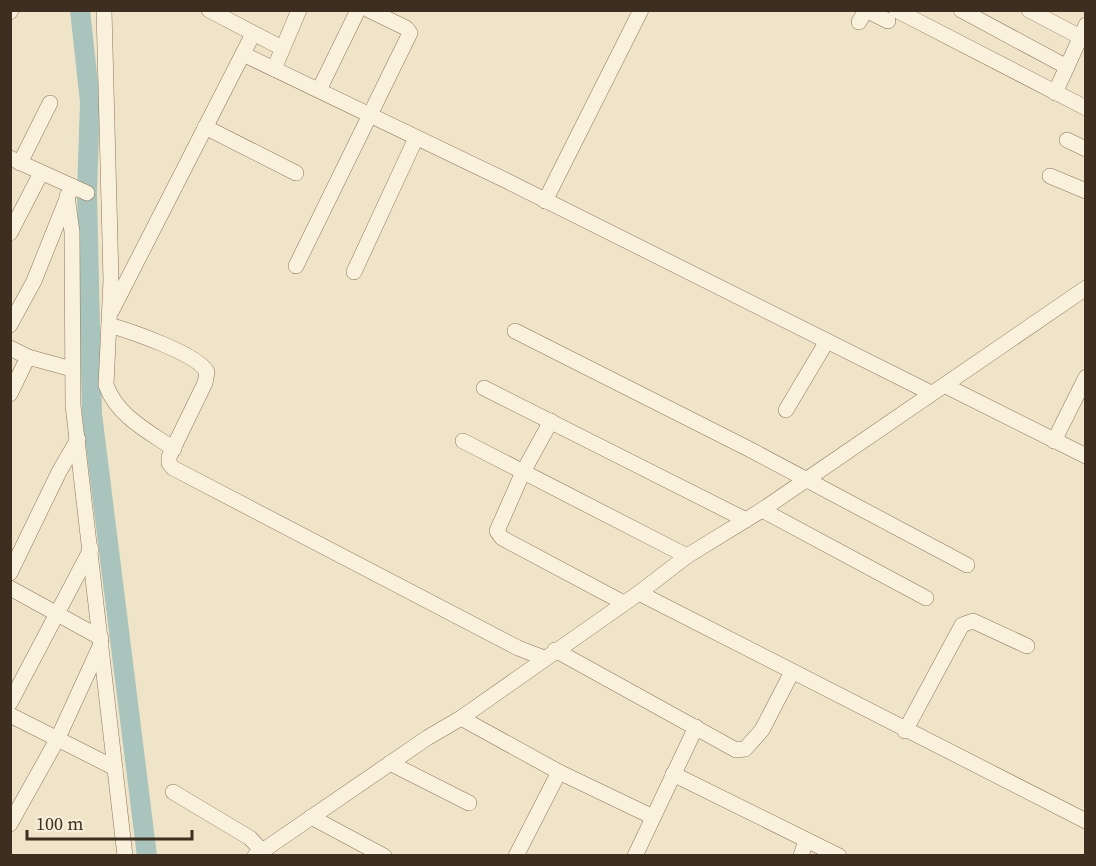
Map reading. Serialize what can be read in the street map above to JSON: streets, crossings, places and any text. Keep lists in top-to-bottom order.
{
  "scale_bar": "100 m"
}
